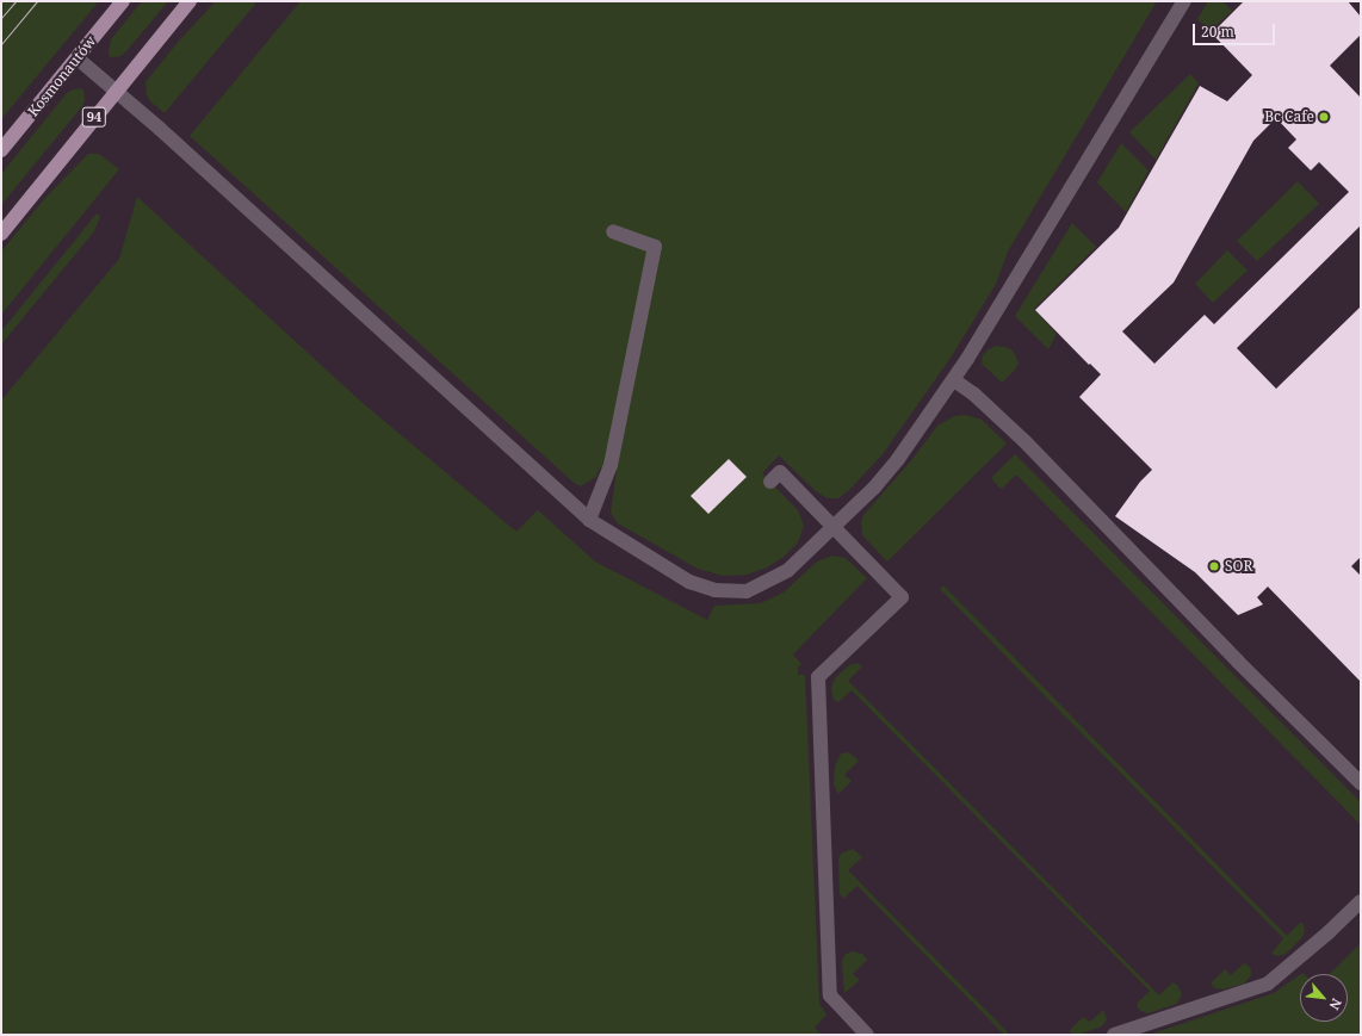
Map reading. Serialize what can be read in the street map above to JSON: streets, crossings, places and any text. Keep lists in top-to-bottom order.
{
  "streets": {
    "main road": ["Kosmonautów", "94"]
  },
  "places": ["Bc Cafe", "SOR"],
  "scale_bar": "20 m",
  "north": "bottom right"
}
